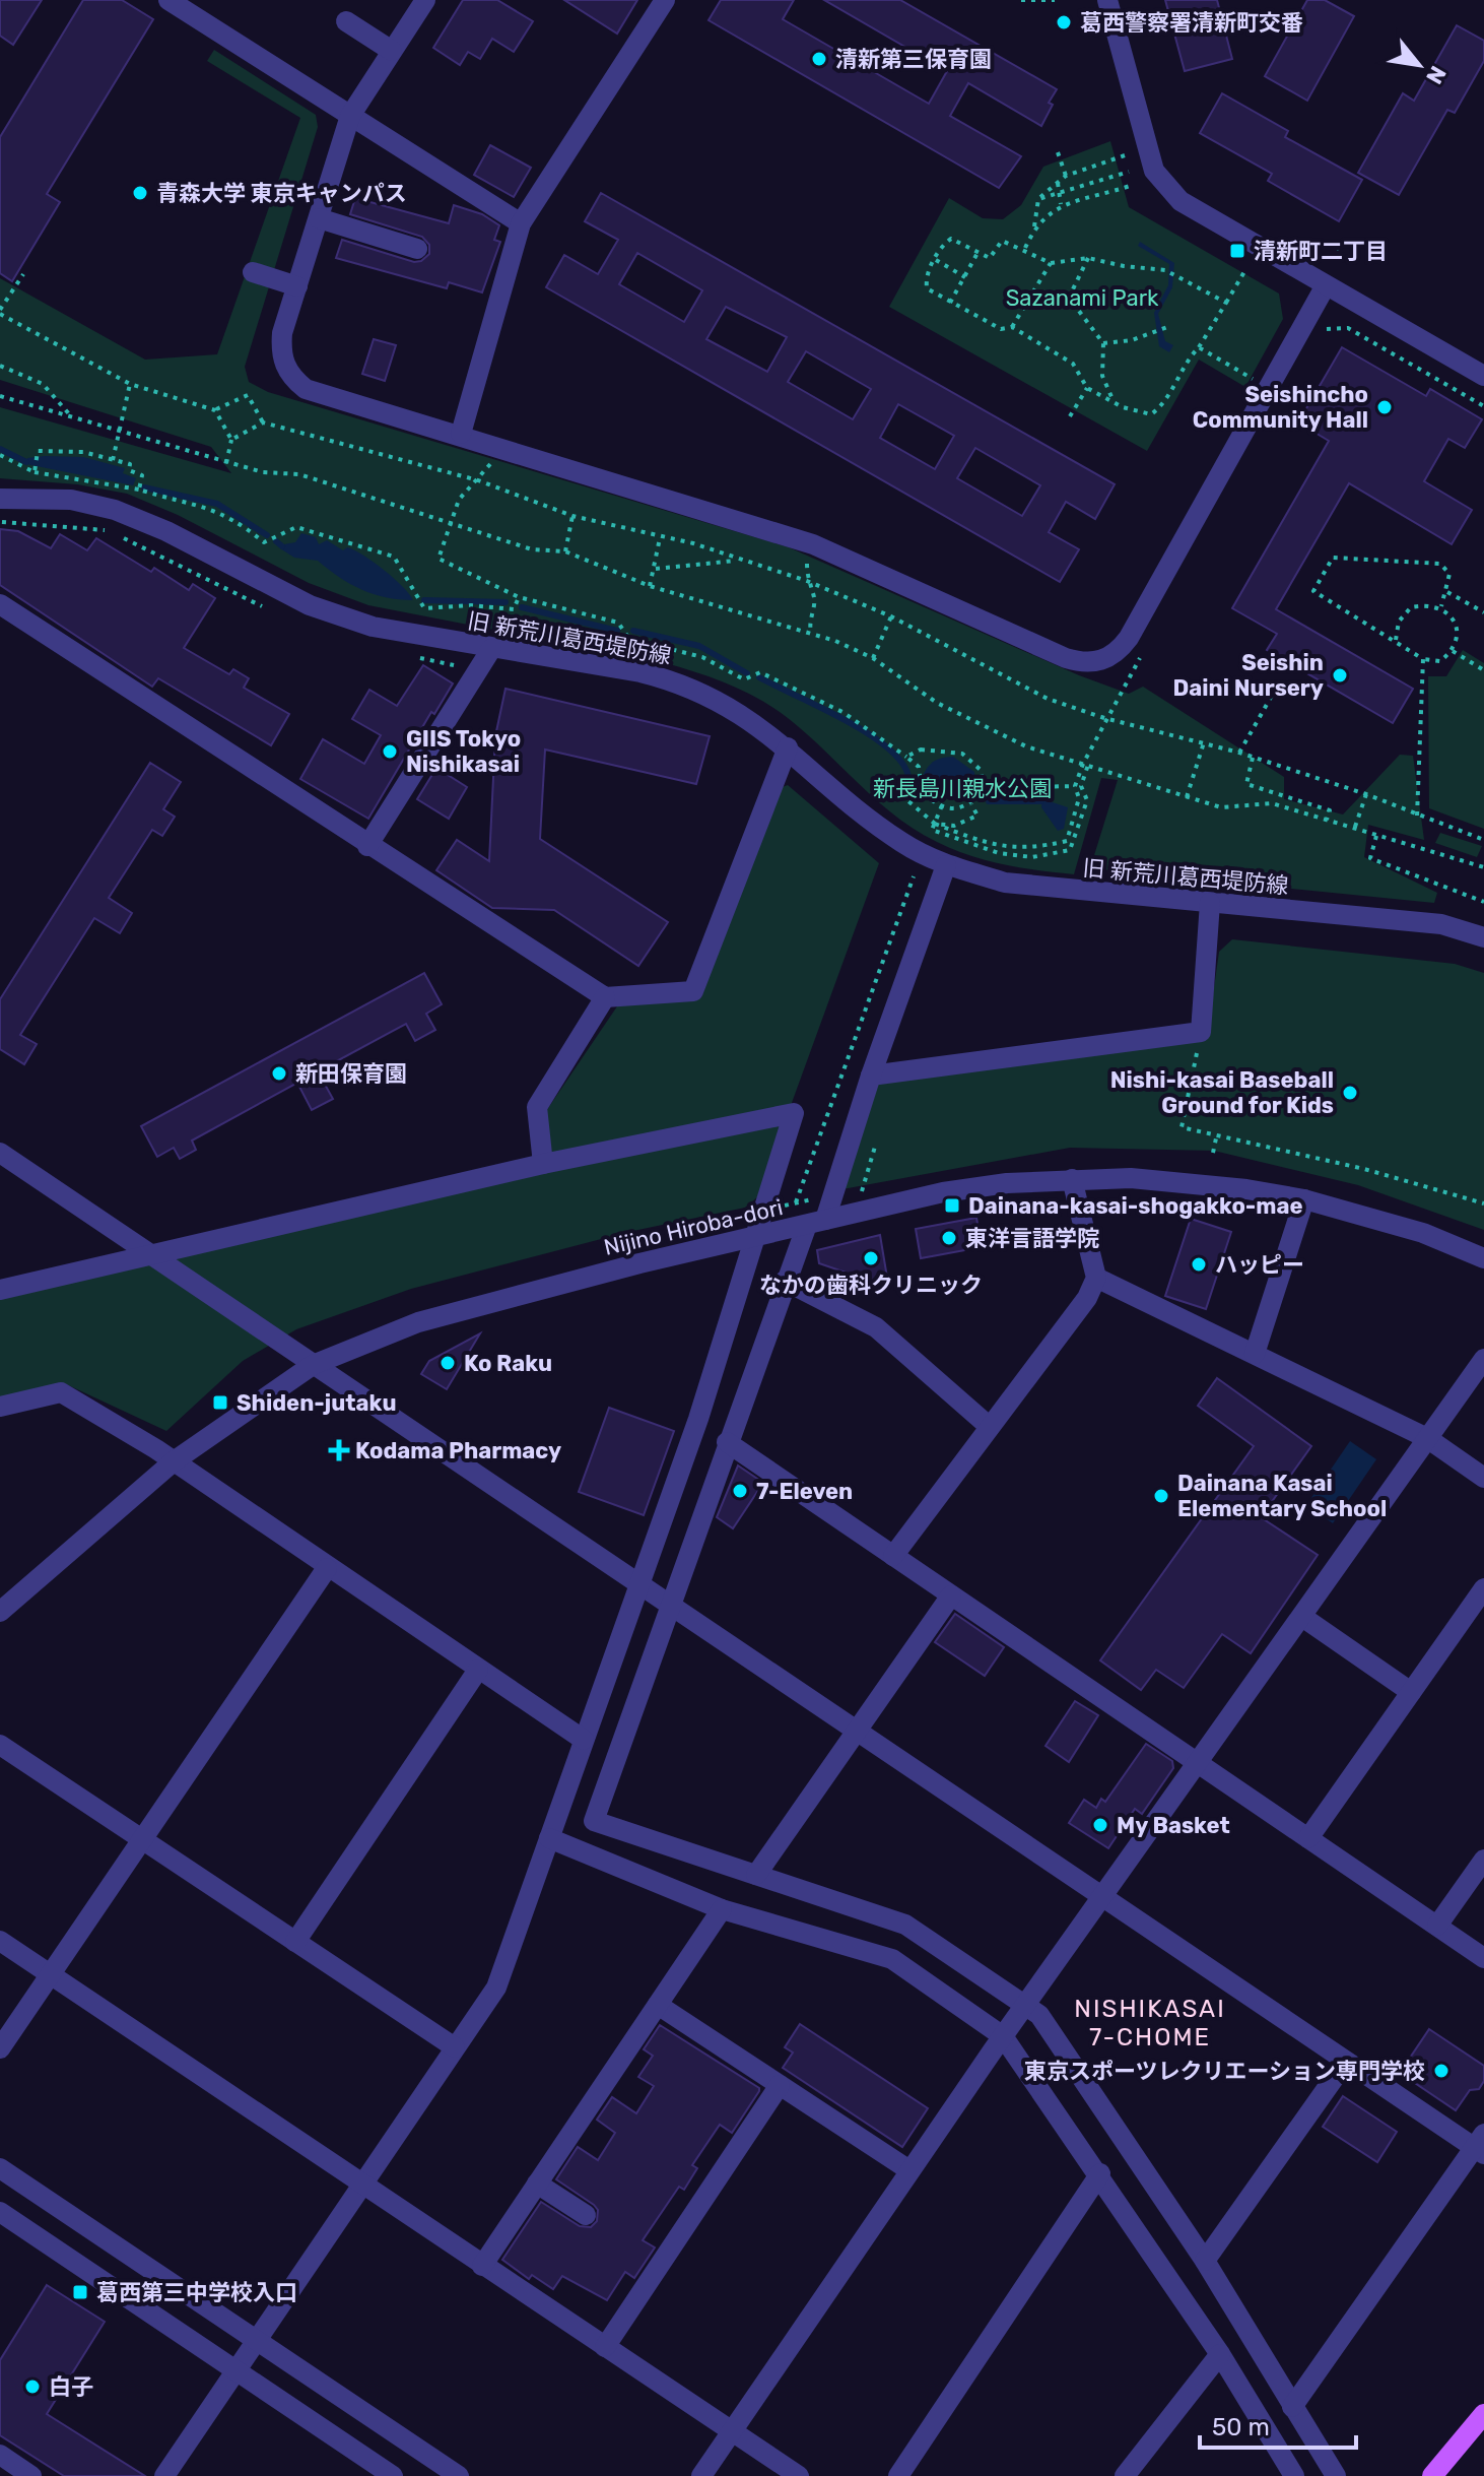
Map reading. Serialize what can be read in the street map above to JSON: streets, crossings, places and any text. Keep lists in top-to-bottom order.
{
  "streets": {
    "street": ["旧 新荒川葛西堤防線", "Nijino Hiroba-dori"]
  },
  "districts": ["NISHIKASAI 7-CHOME"],
  "parks": ["Sazanami Park", "新長島川親水公園"],
  "places": {
    "other": [
      "葛西警察署清新町交番",
      "清新第三保育園",
      "青森大学 東京キャンパス",
      "Seishincho Community Hall",
      "Seishin Daini Nursery",
      "GIIS Tokyo Nishikasai",
      "新田保育園",
      "Nishi-kasai Baseball Ground for Kids",
      "東洋言語学院",
      "なかの歯科クリニック",
      "ハッピー",
      "Ko Raku",
      "7-Eleven",
      "Dainana Kasai Elementary School",
      "My Basket",
      "東京スポーツレクリエーション専門学校",
      "白子"
    ],
    "transit": [
      "清新町二丁目",
      "Dainana-kasai-shogakko-mae",
      "Shiden-jutaku",
      "葛西第三中学校入口"
    ],
    "health": ["Kodama Pharmacy"]
  },
  "scale_bar": "50 m",
  "north": "bottom right"
}
